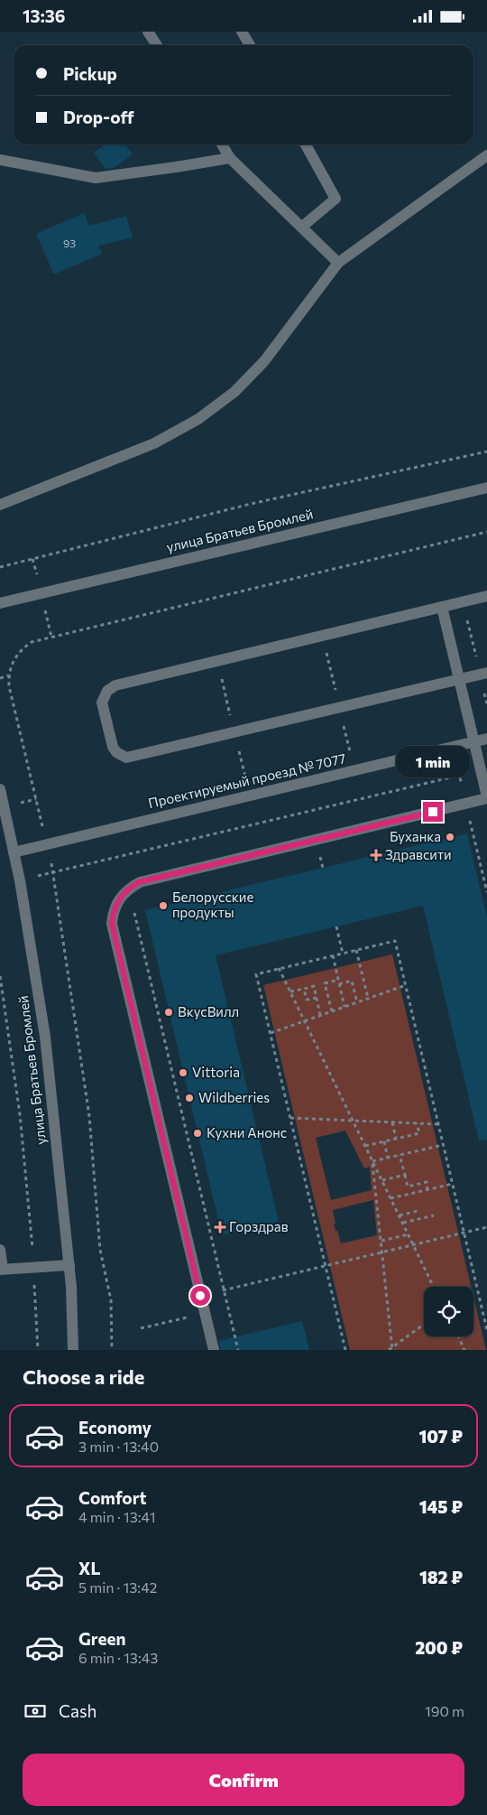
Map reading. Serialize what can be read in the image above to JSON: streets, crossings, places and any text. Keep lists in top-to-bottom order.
{
  "streets": {
    "street": ["улица Братьев Бромлей", "Проектируемый проезд № 7077"]
  },
  "crossings": [
    ["улица Братьев Бромлей", "Проектируемый проезд № 7077"]
  ],
  "places": {
    "other": [
      "Буханка",
      "Белорусские продукты",
      "ВкусВилл",
      "Vittoria",
      "Wildberries",
      "Кухни Анонс"
    ],
    "health": ["Здравсити", "Горздрав"]
  },
  "house_numbers": ["93"],
  "page": {
    "status": "13:36",
    "banner": ["Pickup", "Drop-off"],
    "bubble": "1 min",
    "heading": "Choose a ride",
    "list": [
      {
        "name": "Economy",
        "note": "3 min · 13:40",
        "value": "107 ₽"
      },
      {
        "name": "Comfort",
        "note": "4 min · 13:41",
        "value": "145 ₽"
      },
      {
        "name": "XL",
        "note": "5 min · 13:42",
        "value": "182 ₽"
      },
      {
        "name": "Green",
        "note": "6 min · 13:43",
        "value": "200 ₽"
      }
    ],
    "pay": ["Cash", "190 m"],
    "buttons": "Confirm"
  }
}
